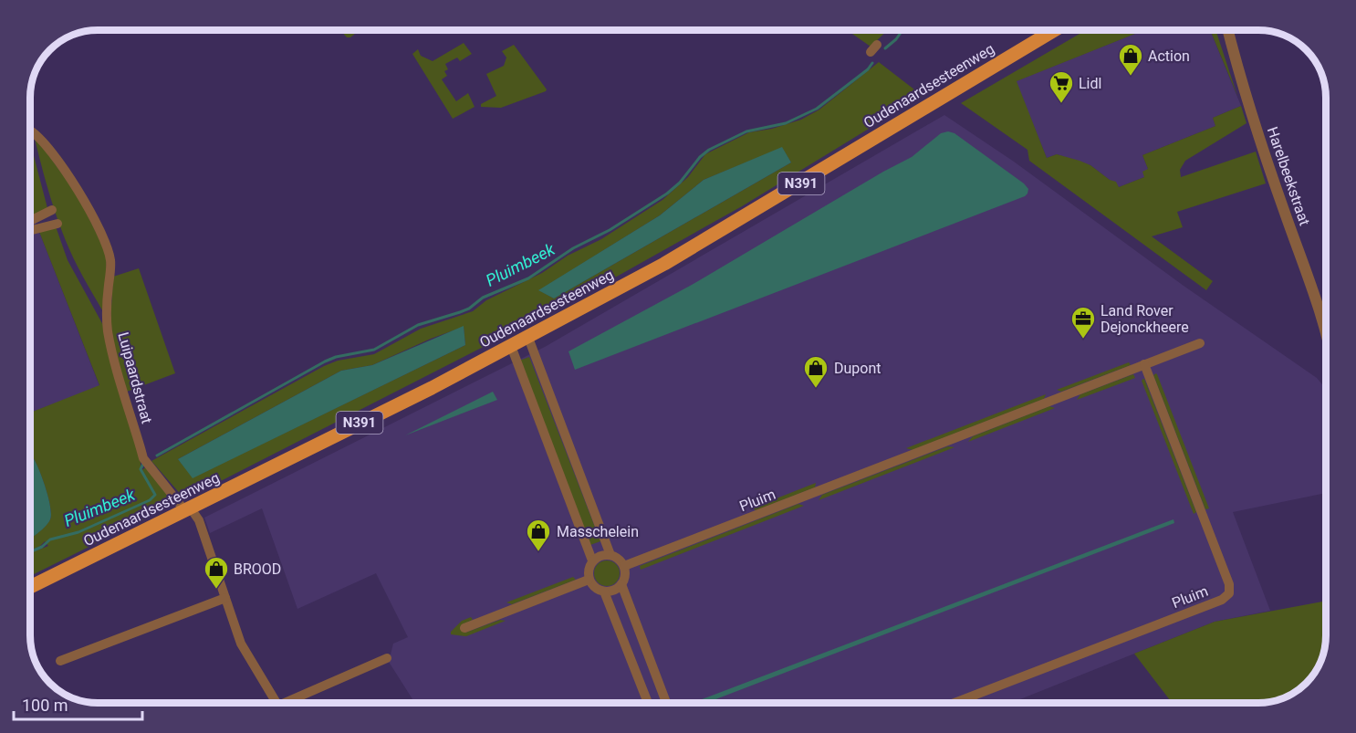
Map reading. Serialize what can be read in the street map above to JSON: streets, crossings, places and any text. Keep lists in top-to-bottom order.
{
  "streets": {
    "main road": ["Oudenaardsesteenweg", "N391"],
    "street": ["Harelbeekstraat", "Luipaardstraat", "Pluim"]
  },
  "crossings": [
    ["Oudenaardsesteenweg", "Luipaardstraat"]
  ],
  "water": ["Pluimbeek"],
  "places": {
    "shop": [
      "Action",
      "Dupont",
      "Masschelein",
      "BROOD"
    ],
    "supermarket": ["Lidl"],
    "office": ["Land Rover Dejonckheere"]
  },
  "scale_bar": "100 m"
}
